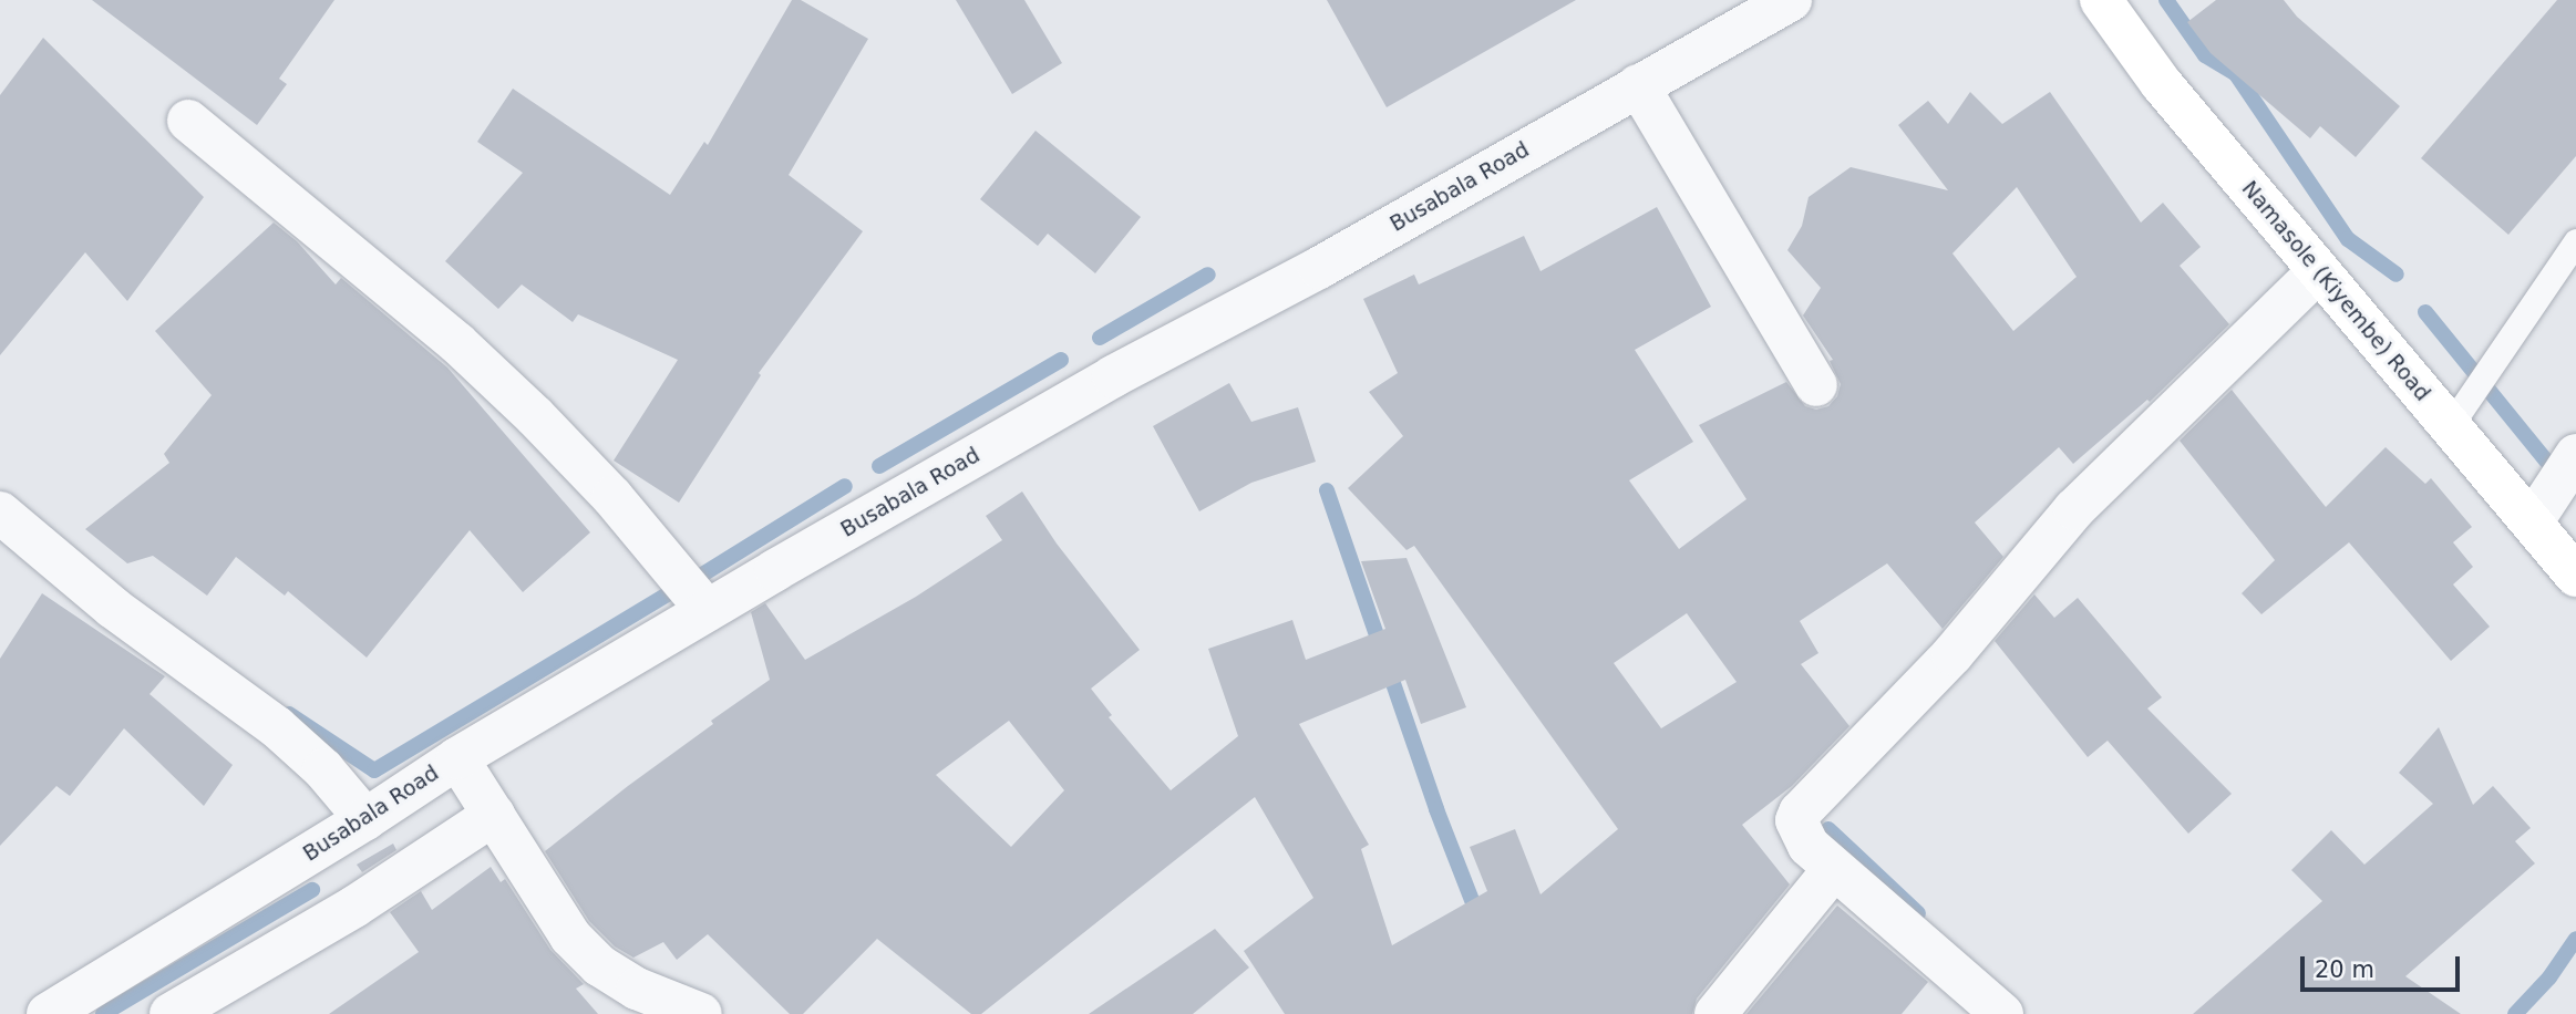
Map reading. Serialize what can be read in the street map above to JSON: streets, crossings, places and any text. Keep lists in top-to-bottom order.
{
  "streets": {
    "main road": ["Namasole (Kiyembe) Road"],
    "street": ["Busabala Road"]
  },
  "scale_bar": "20 m"
}
